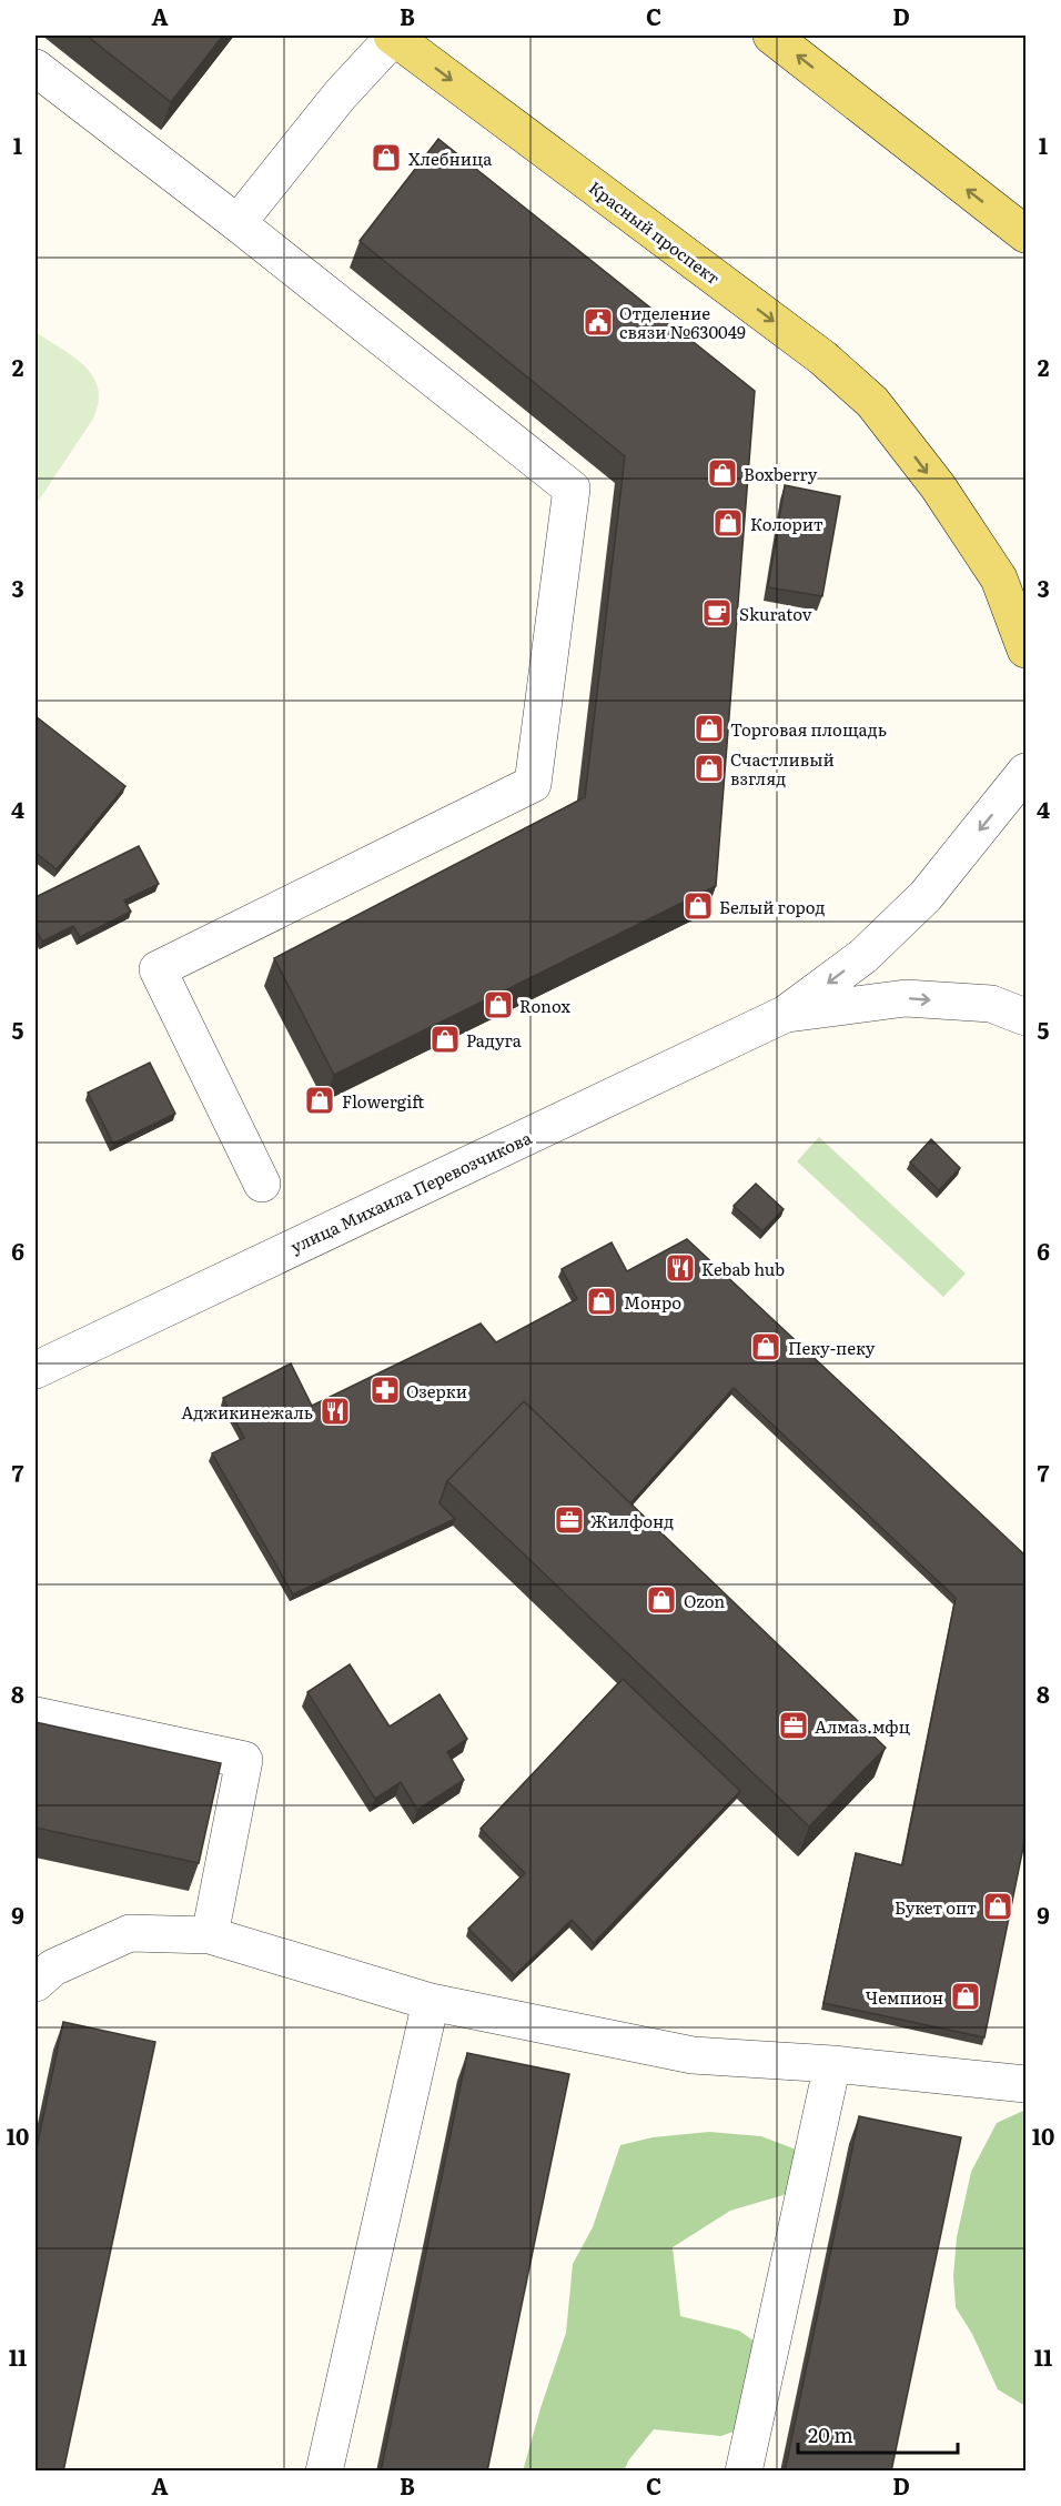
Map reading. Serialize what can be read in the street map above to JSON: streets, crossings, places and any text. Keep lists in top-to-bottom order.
{
  "streets": {
    "main road": ["Красный проспект"],
    "street": ["улица Михаила Перевозчикова"]
  },
  "places": {
    "shop": [
      "Хлебница",
      "Boxberry",
      "Колорит",
      "Торговая площадь",
      "Счастливый взгляд",
      "Белый город",
      "Ronox",
      "Радуга",
      "Flowergift",
      "Монро",
      "Пеку-пеку",
      "Ozon",
      "Букет опт",
      "Чемпион"
    ],
    "public building": ["Отделение связи №630049"],
    "cafe": ["Skuratov"],
    "restaurant": ["Kebab hub", "Аджикинежаль"],
    "pharmacy": ["Озерки"],
    "office": ["Жилфонд", "Алмаз.мфц"]
  },
  "scale_bar": "20 m",
  "grid": {
    "columns": [
      "A",
      "B",
      "C",
      "D"
    ],
    "rows": [
      "1",
      "2",
      "3",
      "4",
      "5",
      "6",
      "7",
      "8",
      "9",
      "10",
      "11"
    ]
  }
}
